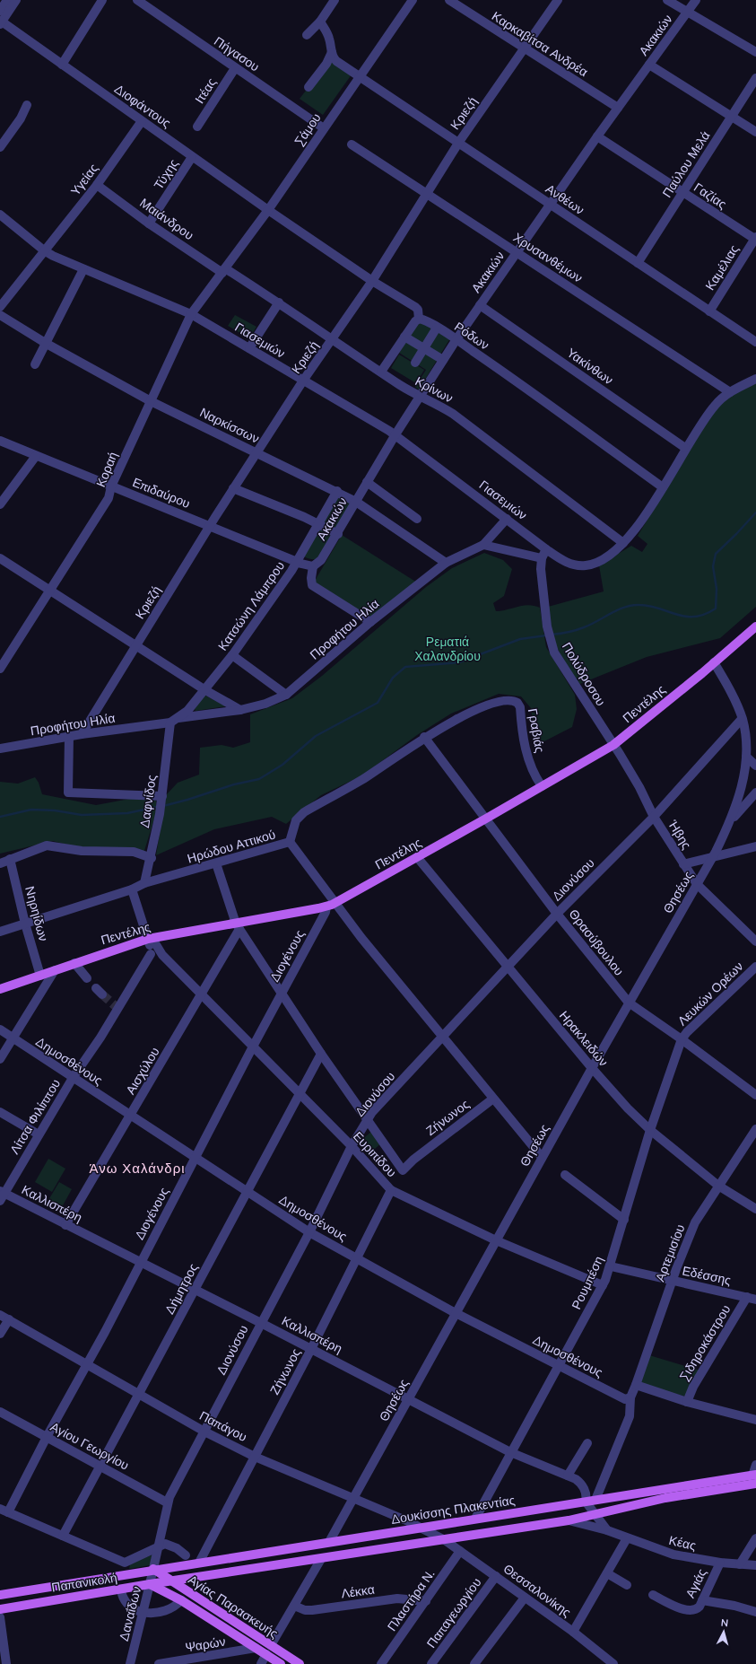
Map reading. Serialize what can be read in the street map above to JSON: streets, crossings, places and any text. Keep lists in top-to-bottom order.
{
  "streets": {
    "main road": [
      "Πεντέλης",
      "Δουκίσσης Πλακεντίας",
      "Παπανικολή",
      "Αγίας Παρασκευής"
    ],
    "street": [
      "Ακακιών",
      "Καρκαβίτσα Ανδρέα",
      "Πήγασου",
      "Ιτέας",
      "Διοφάντους",
      "Κριεζή",
      "Σάμου",
      "Παύλου Μελά",
      "Τύχης",
      "Υγείας",
      "Γαζίας",
      "Ανθέων",
      "Μαιάνδρου",
      "Χρυσανθέμων",
      "Καμέλιας",
      "Ρόδων",
      "Γιασεμιών",
      "Υακίνθων",
      "Κρίνων",
      "Ναρκίσσων",
      "Κοραή",
      "Επιδαύρου",
      "Κατσώνη Λάμπρου",
      "Προφήτου Ηλία",
      "Πολύδροσου",
      "Γραβιάς",
      "Δαφνίδος",
      "Ήβης",
      "Ηρώδου Αττικού",
      "Διονύσου",
      "Θησέως",
      "Νηρηίδων",
      "Θρασύβουλου",
      "Διογένους",
      "Λευκών Ορέων",
      "Ηρακλειδών",
      "Δημοσθένους",
      "Αισχύλου",
      "Λίτσα Φιλίππου",
      "Ζήνωνος",
      "Ευριπίδου",
      "Καλλισπέρη",
      "Αρτεμισίου",
      "Εδέσσης",
      "Ρουμπέση",
      "Δήμητρος",
      "Σιδηροκάστρου",
      "Παπάγου",
      "Αγίου Γεωργίου",
      "Κέας",
      "Αγιάς",
      "Θεσσαλονίκης",
      "Λέκκα",
      "Πλαστήρα Ν.",
      "Παπαγεωργίου",
      "Δαναΐδων",
      "Ψαρών"
    ]
  },
  "crossings": [
    ["Ακακιών", "Καρκαβίτσα Ανδρέα"],
    ["Ακακιών", "Γαζίας"],
    ["Ακακιών", "Ανθέων"],
    ["Ακακιών", "Χρυσανθέμων"],
    ["Ακακιών", "Ρόδων"],
    ["Ακακιών", "Γιασεμιών"],
    ["Ακακιών", "Υακίνθων"],
    ["Ακακιών", "Κρίνων"],
    ["Ακακιών", "Ναρκίσσων"],
    ["Ακακιών", "Επιδαύρου"],
    ["Καρκαβίτσα Ανδρέα", "Κριεζή"],
    ["Πήγασου", "Ιτέας"],
    ["Πήγασου", "Σάμου"],
    ["Διοφάντους", "Σάμου"],
    ["Διοφάντους", "Τύχης"],
    ["Διοφάντους", "Υγείας"],
    ["Κριεζή", "Ανθέων"],
    ["Κριεζή", "Χρυσανθέμων"],
    ["Κριεζή", "Γιασεμιών"],
    ["Κριεζή", "Κρίνων"],
    ["Κριεζή", "Ναρκίσσων"],
    ["Κριεζή", "Επιδαύρου"],
    ["Κριεζή", "Προφήτου Ηλία"],
    ["Σάμου", "Ανθέων"],
    ["Σάμου", "Μαιάνδρου"],
    ["Σάμου", "Κρίνων"],
    ["Σάμου", "Κοραή"],
    ["Παύλου Μελά", "Γαζίας"],
    ["Παύλου Μελά", "Ανθέων"],
    ["Τύχης", "Μαιάνδρου"],
    ["Υγείας", "Μαιάνδρου"],
    ["Υγείας", "Γιασεμιών"],
    ["Γαζίας", "Καμέλιας"],
    ["Ανθέων", "Καμέλιας"],
    ["Μαιάνδρου", "Κρίνων"],
    ["Μαιάνδρου", "Κοραή"],
    ["Χρυσανθέμων", "Γιασεμιών"],
    ["Ρόδων", "Γιασεμιών"],
    ["Γιασεμιών", "Υακίνθων"],
    ["Γιασεμιών", "Κρίνων"],
    ["Γιασεμιών", "Κοραή"],
    ["Γιασεμιών", "Προφήτου Ηλία"],
    ["Γιασεμιών", "Πολύδροσου"],
    ["Κρίνων", "Κοραή"],
    ["Ναρκίσσων", "Κοραή"],
    ["Ναρκίσσων", "Κατσώνη Λάμπρου"],
    ["Ναρκίσσων", "Προφήτου Ηλία"],
    ["Κοραή", "Επιδαύρου"],
    ["Επιδαύρου", "Κατσώνη Λάμπρου"],
    ["Κατσώνη Λάμπρου", "Προφήτου Ηλία"],
    ["Κατσώνη Λάμπρου", "Δαφνίδος"],
    ["Προφήτου Ηλία", "Δαφνίδος"],
    ["Πολύδροσου", "Πεντέλης"],
    ["Πολύδροσου", "Ήβης"],
    ["Πεντέλης", "Γραβιάς"],
    ["Πεντέλης", "Ήβης"],
    ["Πεντέλης", "Θησέως"],
    ["Πεντέλης", "Νηρηίδων"],
    ["Πεντέλης", "Θρασύβουλου"],
    ["Πεντέλης", "Διογένους"],
    ["Πεντέλης", "Ηρακλειδών"],
    ["Πεντέλης", "Αισχύλου"],
    ["Πεντέλης", "Ευριπίδου"],
    ["Γραβιάς", "Ηρώδου Αττικού"],
    ["Δαφνίδος", "Ηρώδου Αττικού"],
    ["Ήβης", "Διονύσου"],
    ["Ήβης", "Θησέως"],
    ["Ηρώδου Αττικού", "Νηρηίδων"],
    ["Ηρώδου Αττικού", "Θρασύβουλου"],
    ["Διονύσου", "Θησέως"],
    ["Διονύσου", "Θρασύβουλου"],
    ["Διονύσου", "Ηρακλειδών"],
    ["Διονύσου", "Δημοσθένους"],
    ["Διονύσου", "Ζήνωνος"],
    ["Διονύσου", "Ευριπίδου"],
    ["Διονύσου", "Καλλισπέρη"],
    ["Διονύσου", "Παπάγου"],
    ["Διονύσου", "Αγίου Γεωργίου"],
    ["Διονύσου", "Δουκίσσης Πλακεντίας"],
    ["Διονύσου", "Αγίας Παρασκευής"],
    ["Διονύσου", "Δαναΐδων"],
    ["Θησέως", "Θρασύβουλου"],
    ["Θησέως", "Ηρακλειδών"],
    ["Θησέως", "Δημοσθένους"],
    ["Θησέως", "Ευριπίδου"],
    ["Θησέως", "Καλλισπέρη"],
    ["Θησέως", "Παπάγου"],
    ["Θησέως", "Δουκίσσης Πλακεντίας"],
    ["Θρασύβουλου", "Λευκών Ορέων"],
    ["Θρασύβουλου", "Ρουμπέση"],
    ["Διογένους", "Δημοσθένους"],
    ["Διογένους", "Ευριπίδου"],
    ["Διογένους", "Καλλισπέρη"],
    ["Διογένους", "Παπάγου"],
    ["Διογένους", "Αγίου Γεωργίου"],
    ["Λευκών Ορέων", "Ρουμπέση"],
    ["Ηρακλειδών", "Αρτεμισίου"],
    ["Ηρακλειδών", "Ρουμπέση"],
    ["Δημοσθένους", "Αισχύλου"],
    ["Δημοσθένους", "Λίτσα Φιλίππου"],
    ["Δημοσθένους", "Ζήνωνος"],
    ["Δημοσθένους", "Αρτεμισίου"],
    ["Δημοσθένους", "Ρουμπέση"],
    ["Δημοσθένους", "Δήμητρος"],
    ["Αισχύλου", "Ευριπίδου"],
    ["Αισχύλου", "Καλλισπέρη"],
    ["Λίτσα Φιλίππου", "Καλλισπέρη"],
    ["Ζήνωνος", "Ευριπίδου"],
    ["Ζήνωνος", "Καλλισπέρη"],
    ["Ζήνωνος", "Παπάγου"],
    ["Ζήνωνος", "Δουκίσσης Πλακεντίας"],
    ["Ευριπίδου", "Ρουμπέση"],
    ["Ευριπίδου", "Δήμητρος"],
    ["Καλλισπέρη", "Ρουμπέση"],
    ["Καλλισπέρη", "Δήμητρος"],
    ["Καλλισπέρη", "Δουκίσσης Πλακεντίας"],
    ["Καλλισπέρη", "Κέας"],
    ["Αρτεμισίου", "Εδέσσης"],
    ["Αρτεμισίου", "Δουκίσσης Πλακεντίας"],
    ["Εδέσσης", "Ρουμπέση"],
    ["Εδέσσης", "Σιδηροκάστρου"],
    ["Ρουμπέση", "Δουκίσσης Πλακεντίας"],
    ["Δήμητρος", "Παπάγου"],
    ["Δήμητρος", "Αγίου Γεωργίου"],
    ["Παπάγου", "Δουκίσσης Πλακεντίας"],
    ["Παπάγου", "Θεσσαλονίκης"],
    ["Δουκίσσης Πλακεντίας", "Αγίας Παρασκευής"],
    ["Δουκίσσης Πλακεντίας", "Δαναΐδων"],
    ["Κέας", "Αγιάς"],
    ["Παπανικολή", "Αγίας Παρασκευής"],
    ["Παπανικολή", "Δαναΐδων"],
    ["Θεσσαλονίκης", "Πλαστήρα Ν."],
    ["Θεσσαλονίκης", "Παπαγεωργίου"],
    ["Λέκκα", "Πλαστήρα Ν."],
    ["Αγίας Παρασκευής", "Δαναΐδων"],
    ["Αγίας Παρασκευής", "Ψαρών"]
  ],
  "districts": ["Άνω Χαλάνδρι"],
  "parks": ["Ρεματιά Χαλανδρίου"],
  "north": "top"
}
